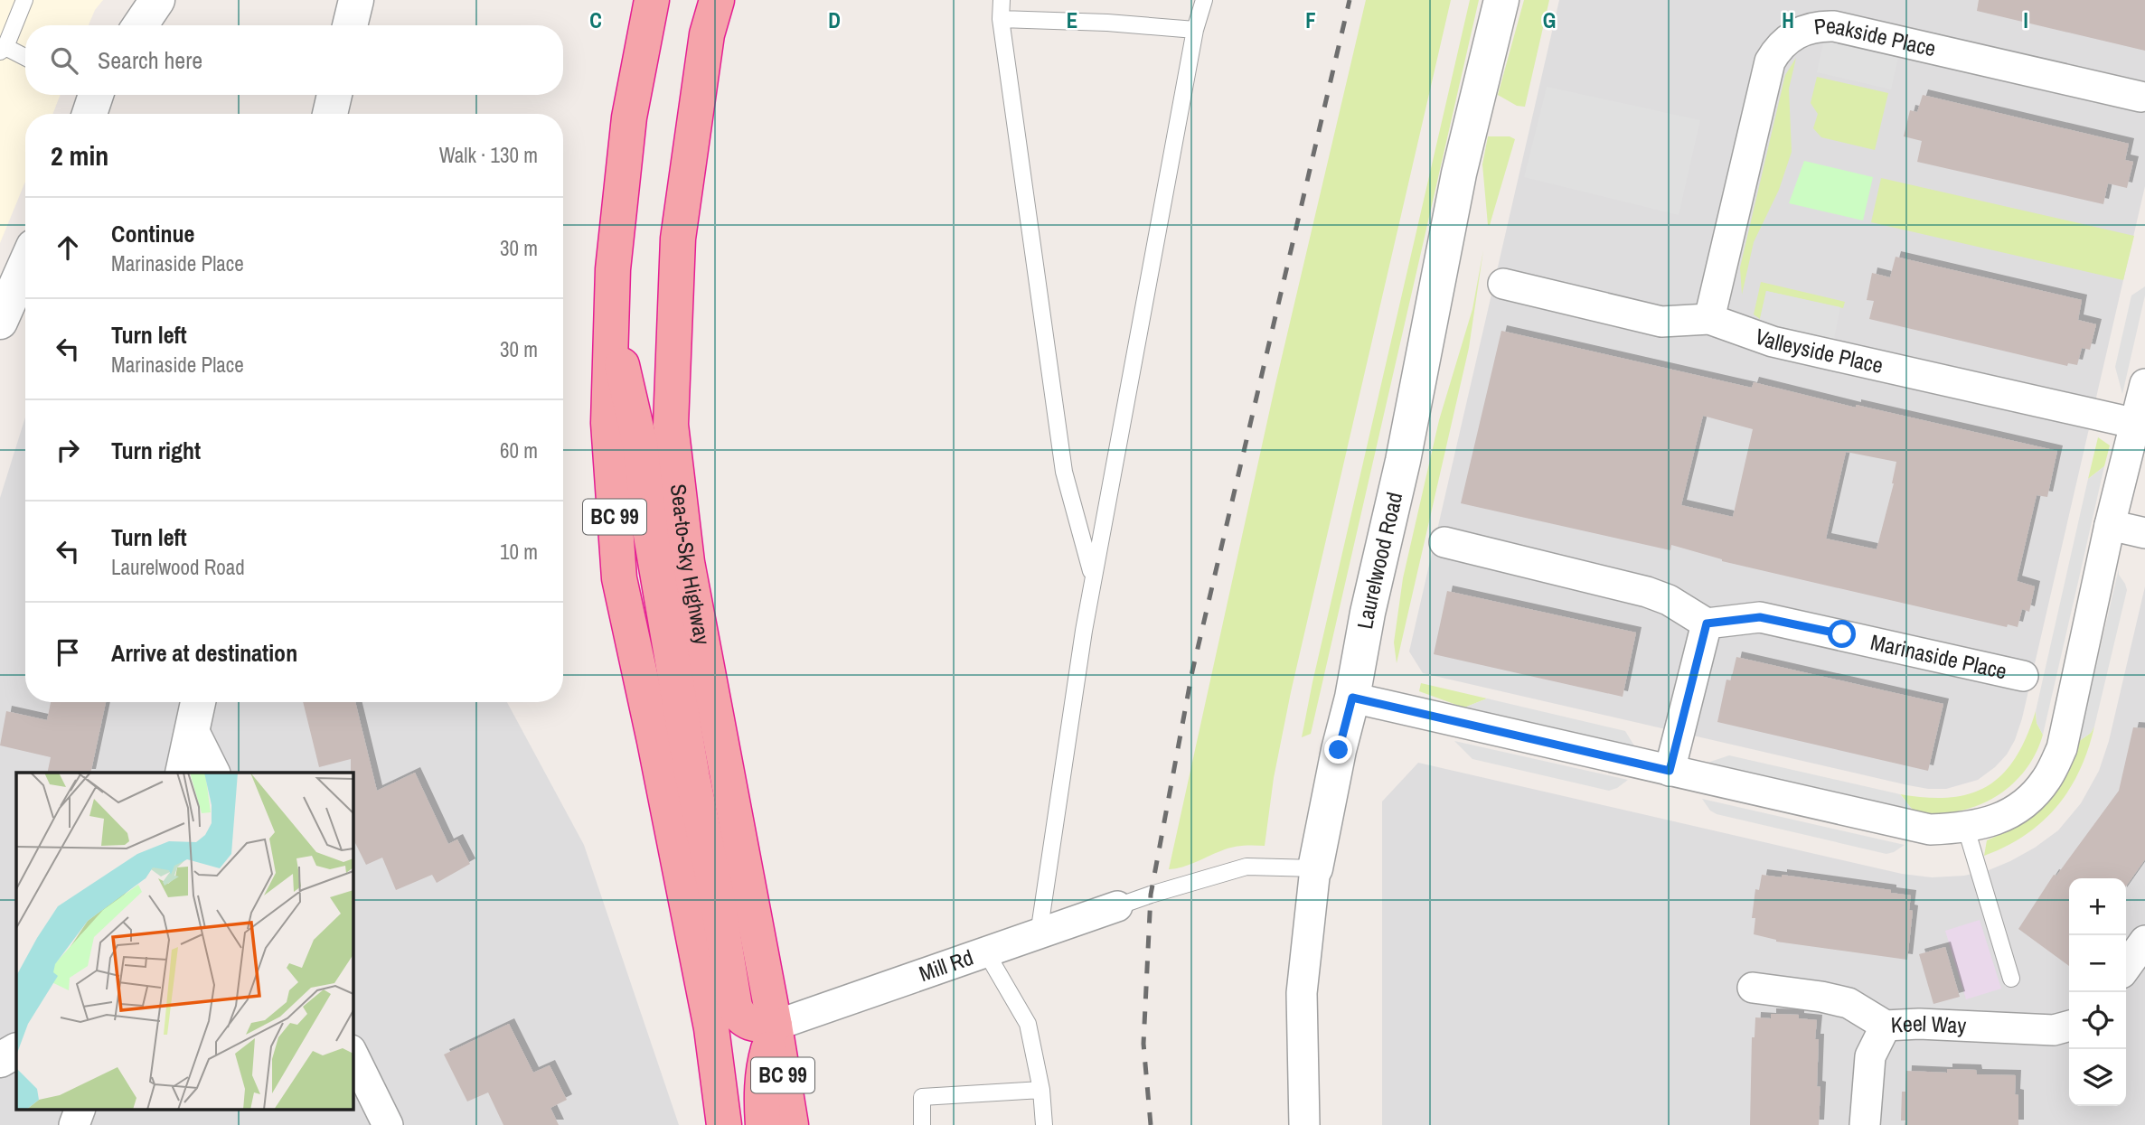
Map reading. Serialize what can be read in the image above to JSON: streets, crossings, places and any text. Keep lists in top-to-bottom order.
{
  "streets": {
    "highway": ["BC 99", "Sea-to-Sky Highway"],
    "street": [
      "Peakside Place",
      "Valleyside Place",
      "Laurelwood Road",
      "Marinaside Place",
      "Mill Rd",
      "Keel Way"
    ]
  },
  "crossings": [
    ["Peakside Place", "Valleyside Place"],
    ["Sea-to-Sky Highway", "Mill Rd"]
  ],
  "page": {
    "search": "Search here",
    "heading": ["2 min", "Walk · 130 m"],
    "list": [
      ["Continue", "Marinaside Place", "30 m"],
      ["Turn left", "Marinaside Place", "30 m"],
      ["Turn right", "60 m"],
      ["Turn left", "Laurelwood Road", "10 m"],
      "Arrive at destination"
    ],
    "map_buttons": ["+", "−"]
  },
  "grid": {
    "columns": [
      "C",
      "D",
      "E",
      "F",
      "G",
      "H",
      "I"
    ]
  }
}
